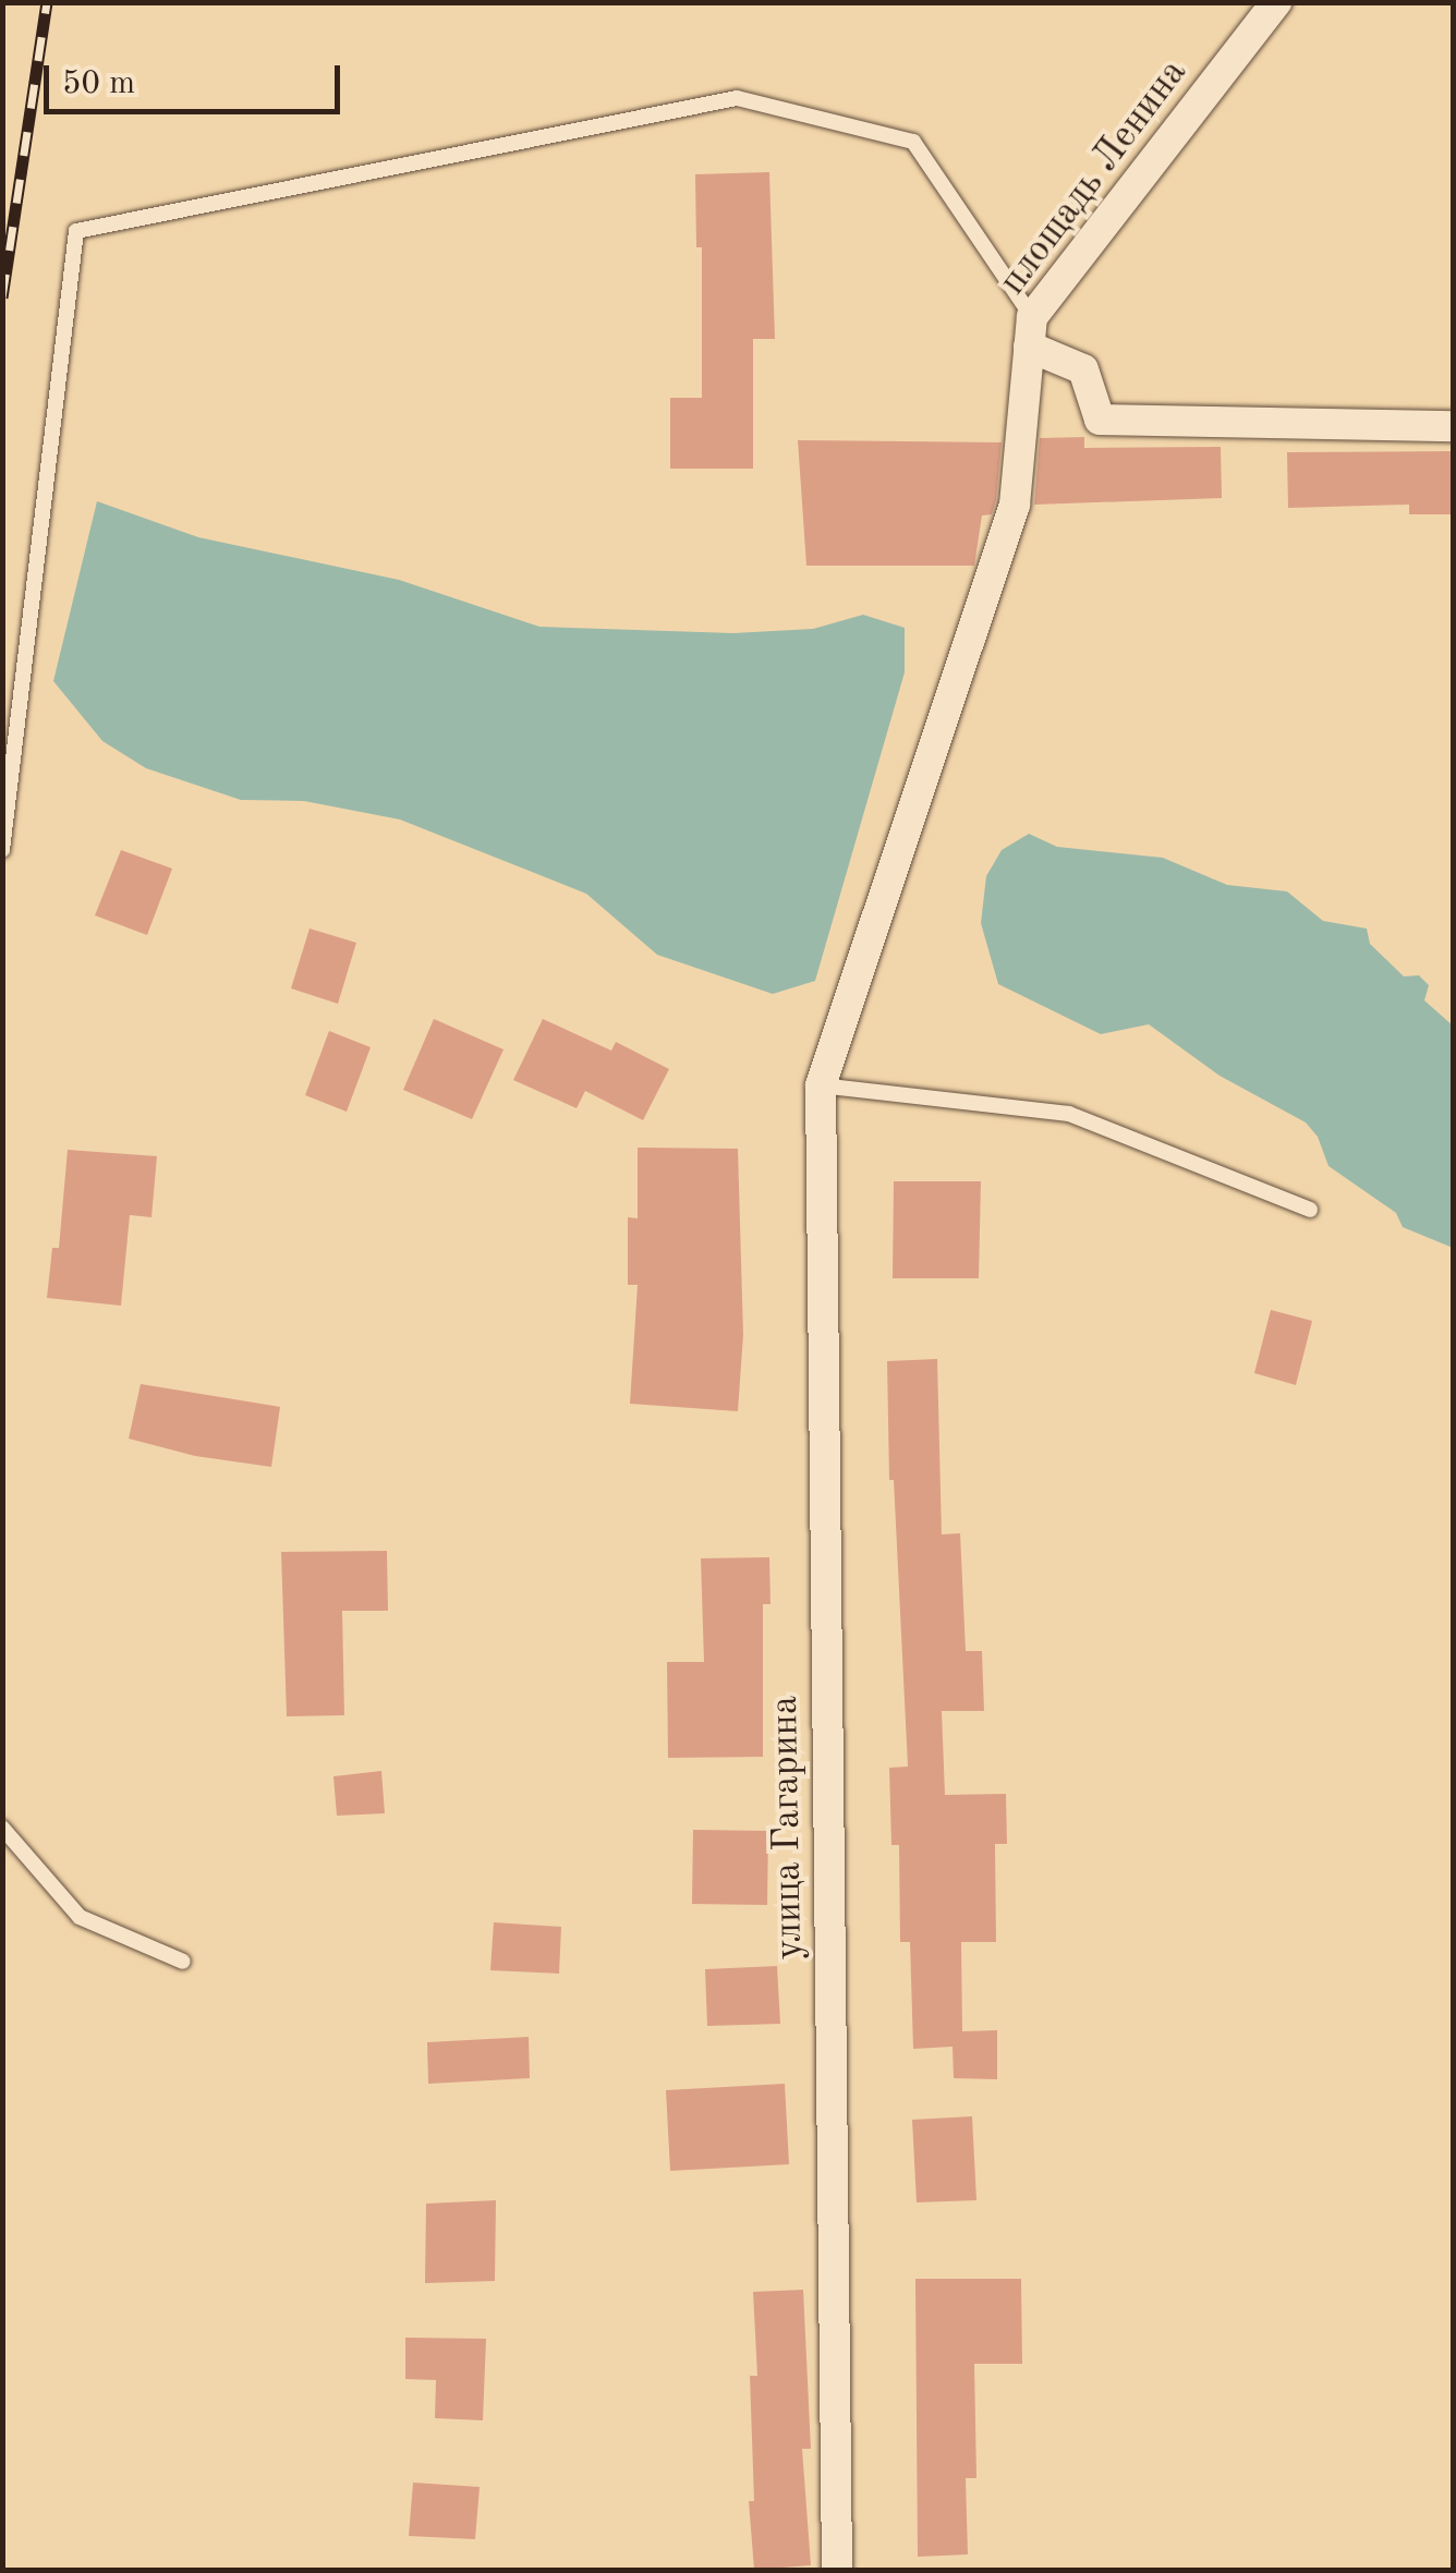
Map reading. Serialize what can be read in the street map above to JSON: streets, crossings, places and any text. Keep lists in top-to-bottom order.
{
  "streets": {
    "street": ["площадь Ленина", "улица Гагарина"]
  },
  "crossings": [
    ["площадь Ленина", "улица Гагарина"]
  ],
  "scale_bar": "50 m"
}
